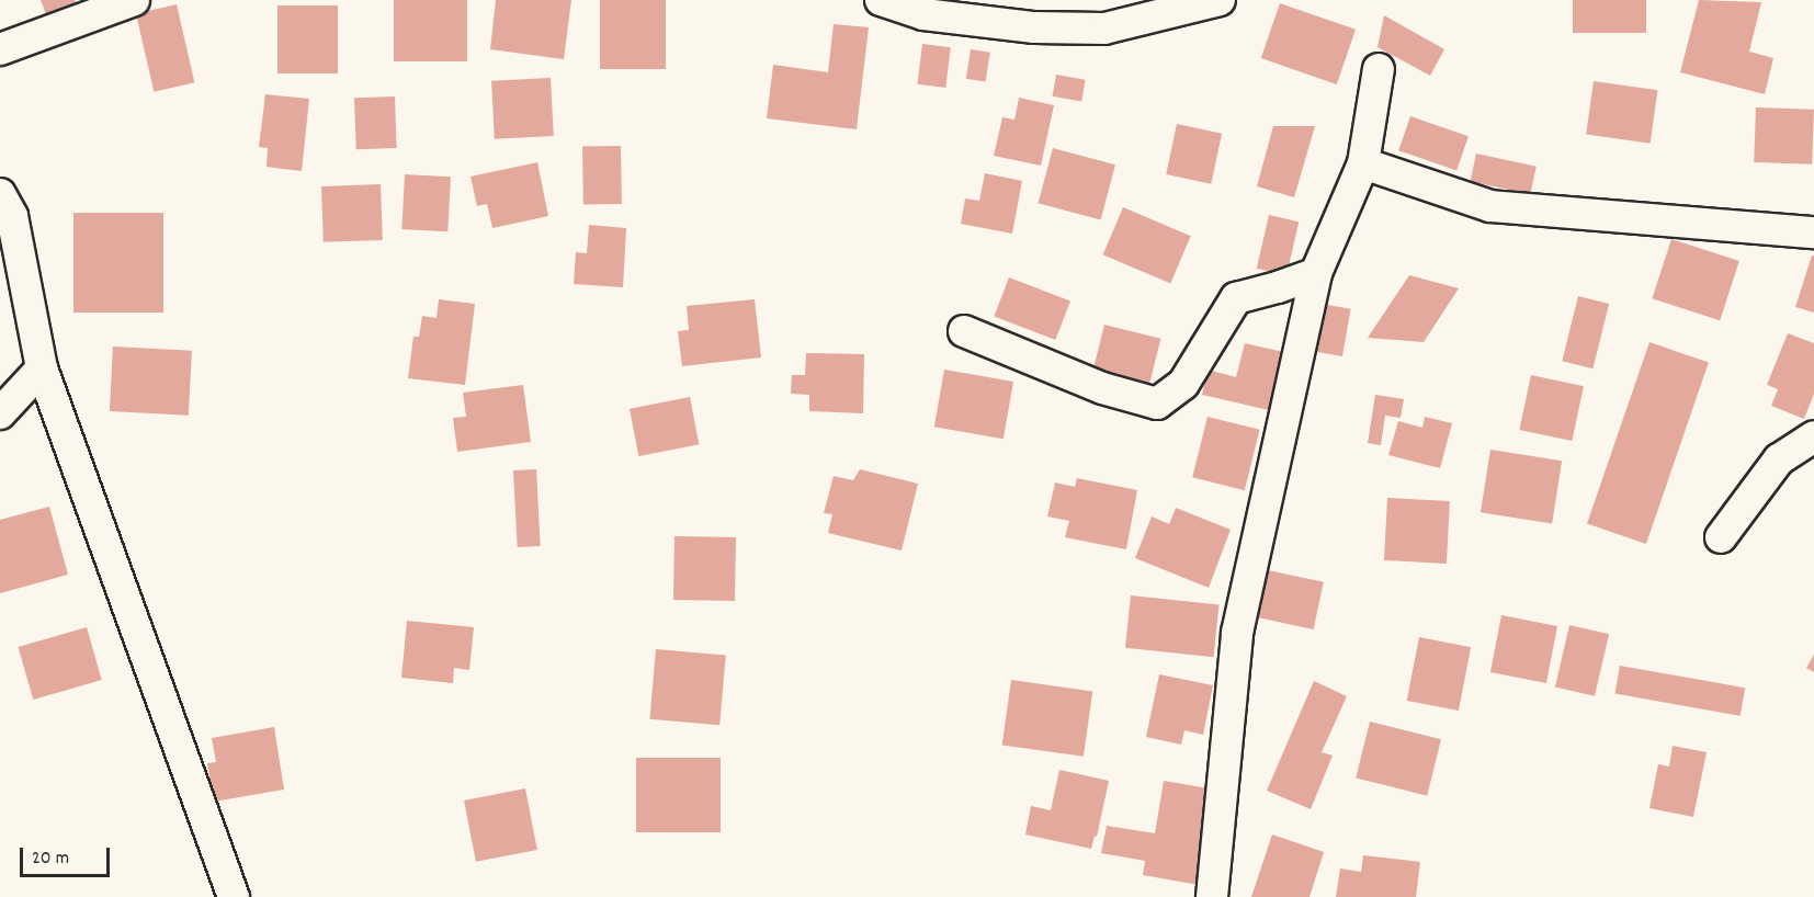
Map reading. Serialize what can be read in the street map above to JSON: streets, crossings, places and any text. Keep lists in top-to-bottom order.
{
  "scale_bar": "20 m"
}
